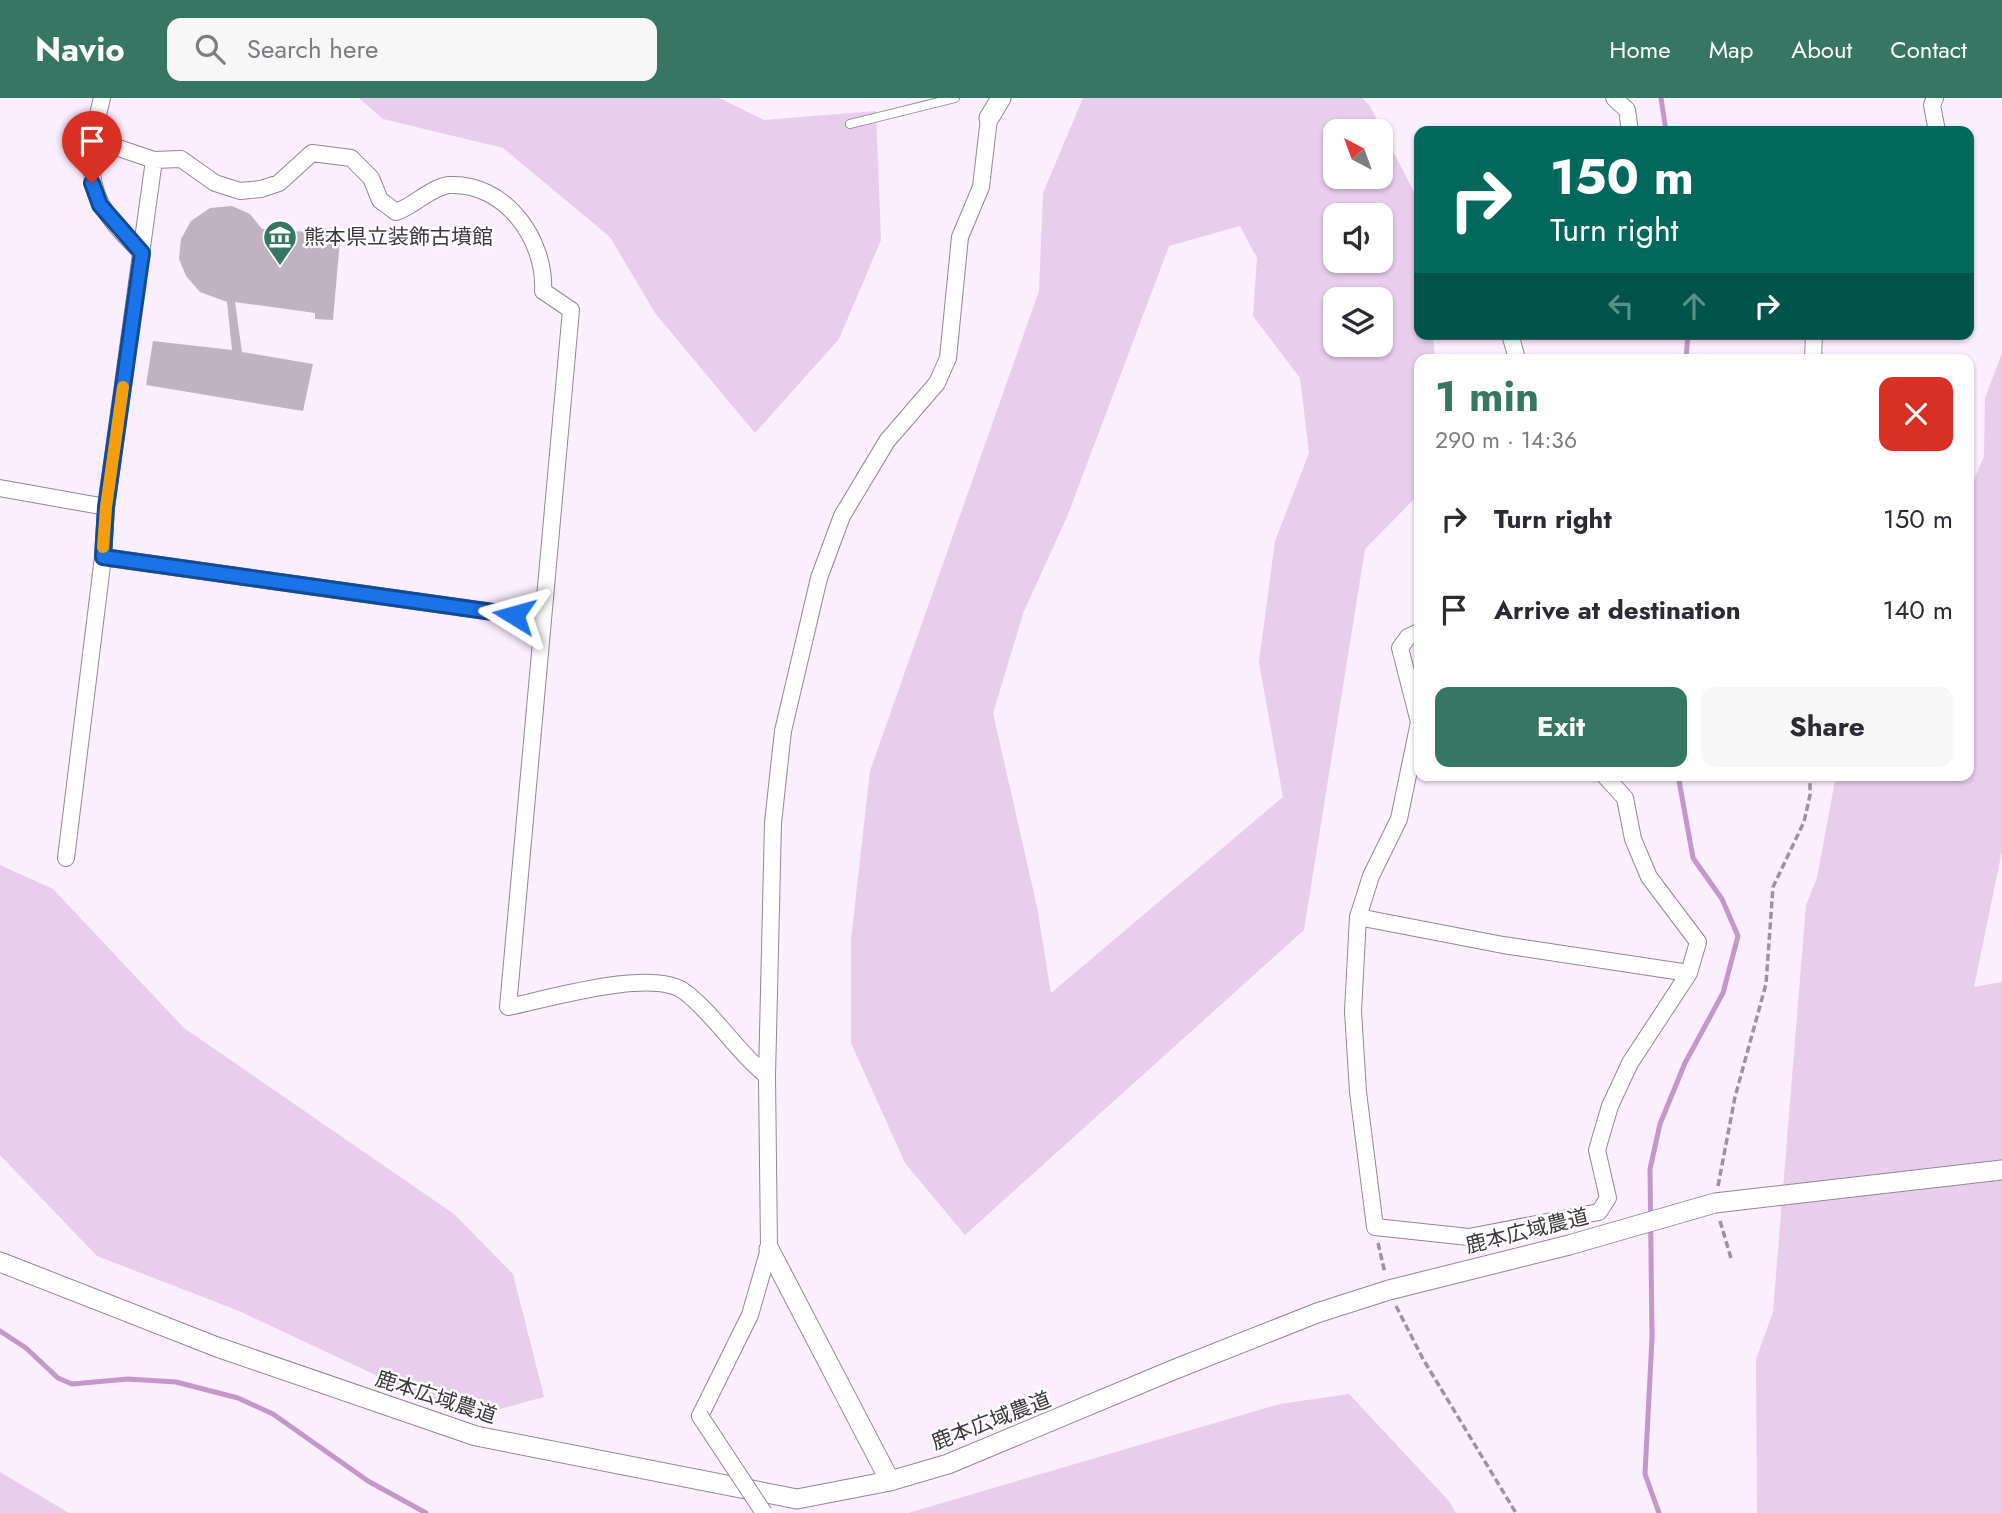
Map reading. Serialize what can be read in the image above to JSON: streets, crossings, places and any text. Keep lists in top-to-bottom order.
{
  "streets": {
    "street": ["鹿本広域農道"]
  },
  "places": {
    "museum": ["熊本県立装飾古墳館"]
  },
  "north": "top left",
  "page": {
    "header": "Navio",
    "search": "Search here",
    "nav": [
      "Home",
      "Map",
      "About",
      "Contact"
    ],
    "turn": ["150 m", "Turn right"],
    "heading": ["1 min", "290 m · 14:36"],
    "list": [
      {
        "name": "Turn right",
        "value": "150 m"
      },
      {
        "name": "Arrive at destination",
        "value": "140 m"
      }
    ],
    "buttons": ["Exit", "Share"]
  }
}
